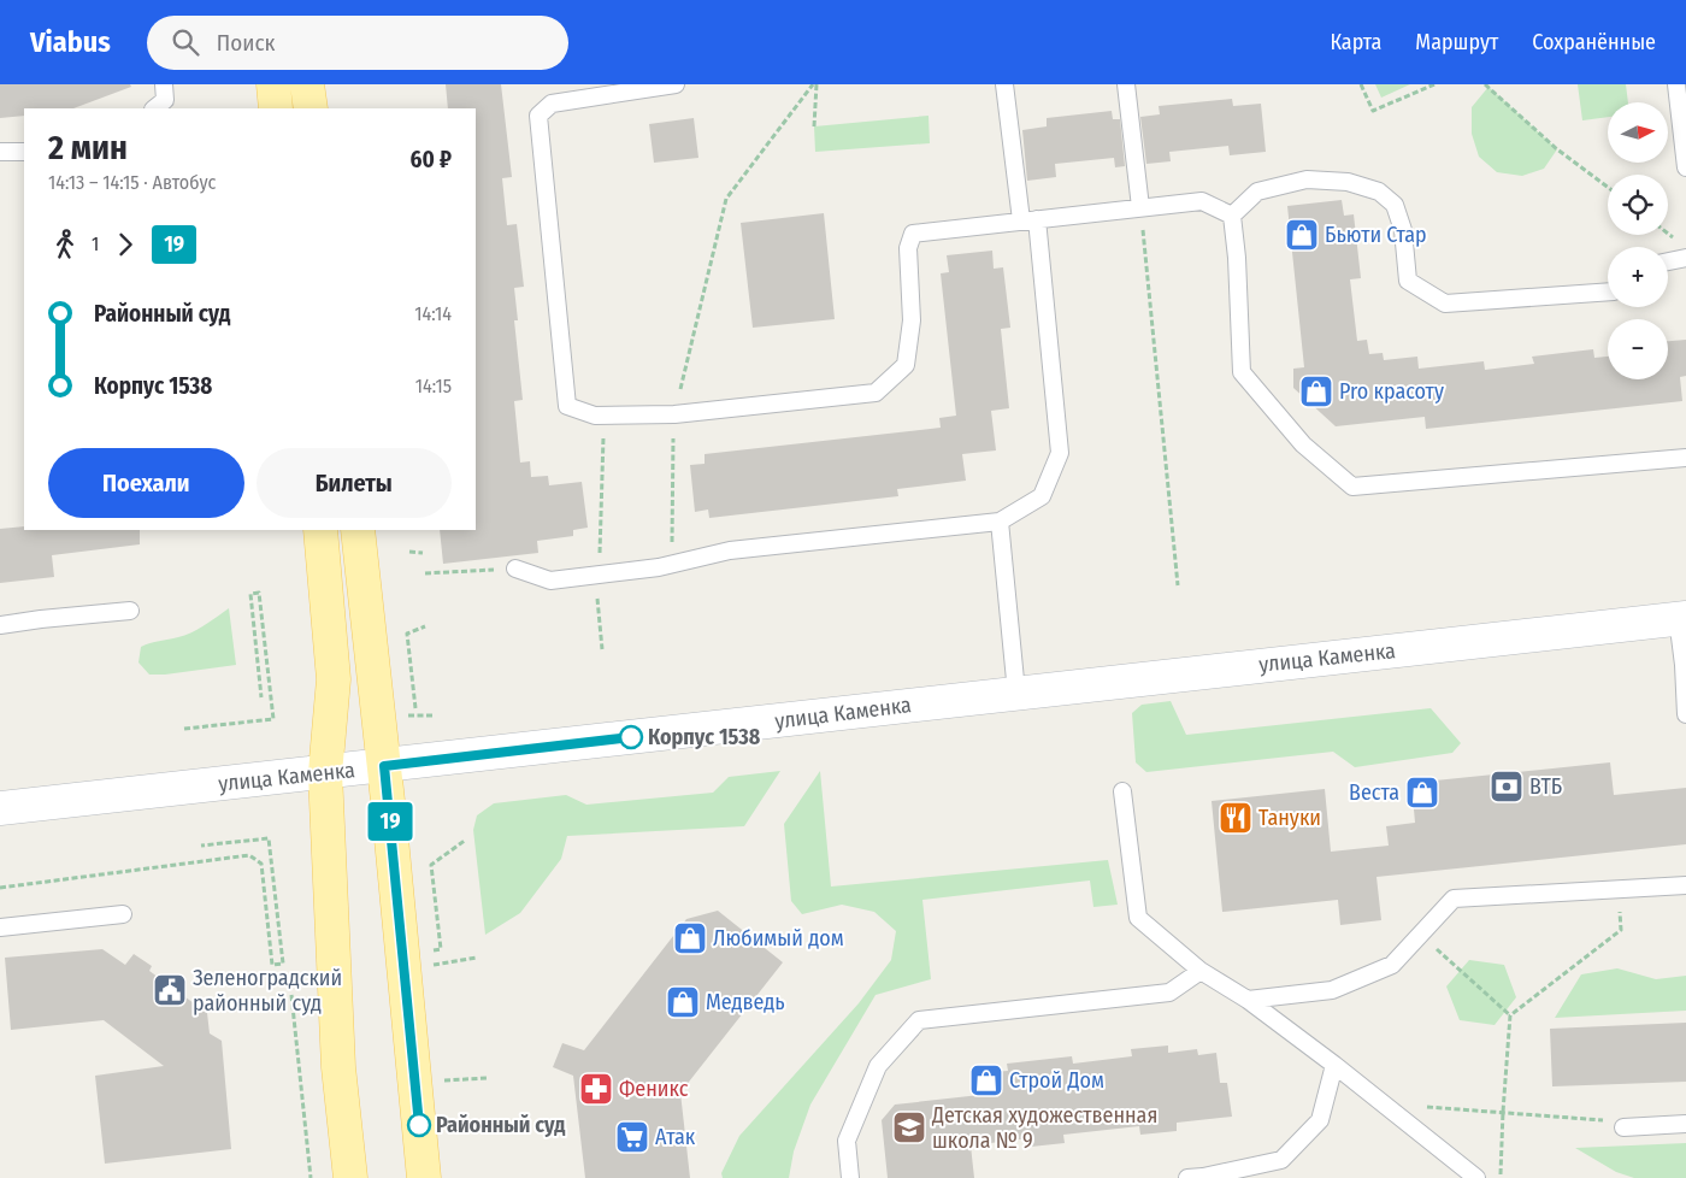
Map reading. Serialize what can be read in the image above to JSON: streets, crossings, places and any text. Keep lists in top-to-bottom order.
{
  "streets": {
    "main road": ["улица Каменка"]
  },
  "places": {
    "shop": [
      "Бьюти Стар",
      "Pro красоту",
      "Веста",
      "Любимый дом",
      "Медведь",
      "Строй Дом"
    ],
    "other": ["Корпус 1538", "Районный суд"],
    "bank": ["ВТБ"],
    "restaurant": ["Тануки"],
    "public building": ["Зеленоградский районный суд"],
    "pharmacy": ["Феникс"],
    "school or university": ["Детская художественная школа № 9"],
    "supermarket": ["Атак"]
  },
  "lines": ["bus line 19"],
  "north": "right",
  "page": {
    "header": "Viabus",
    "search": "Поиск",
    "nav": ["Карта", "Маршрут", "Сохранённые"],
    "on_map": "19",
    "map_buttons": ["+", "−"],
    "heading": ["2 мин", "14:13 – 14:15 · Автобус", "60 ₽"],
    "legs": ["1", "19"],
    "list": [
      {
        "name": "Районный суд",
        "value": "14:14"
      },
      {
        "name": "Корпус 1538",
        "value": "14:15"
      }
    ],
    "buttons": ["Поехали", "Билеты"]
  }
}
